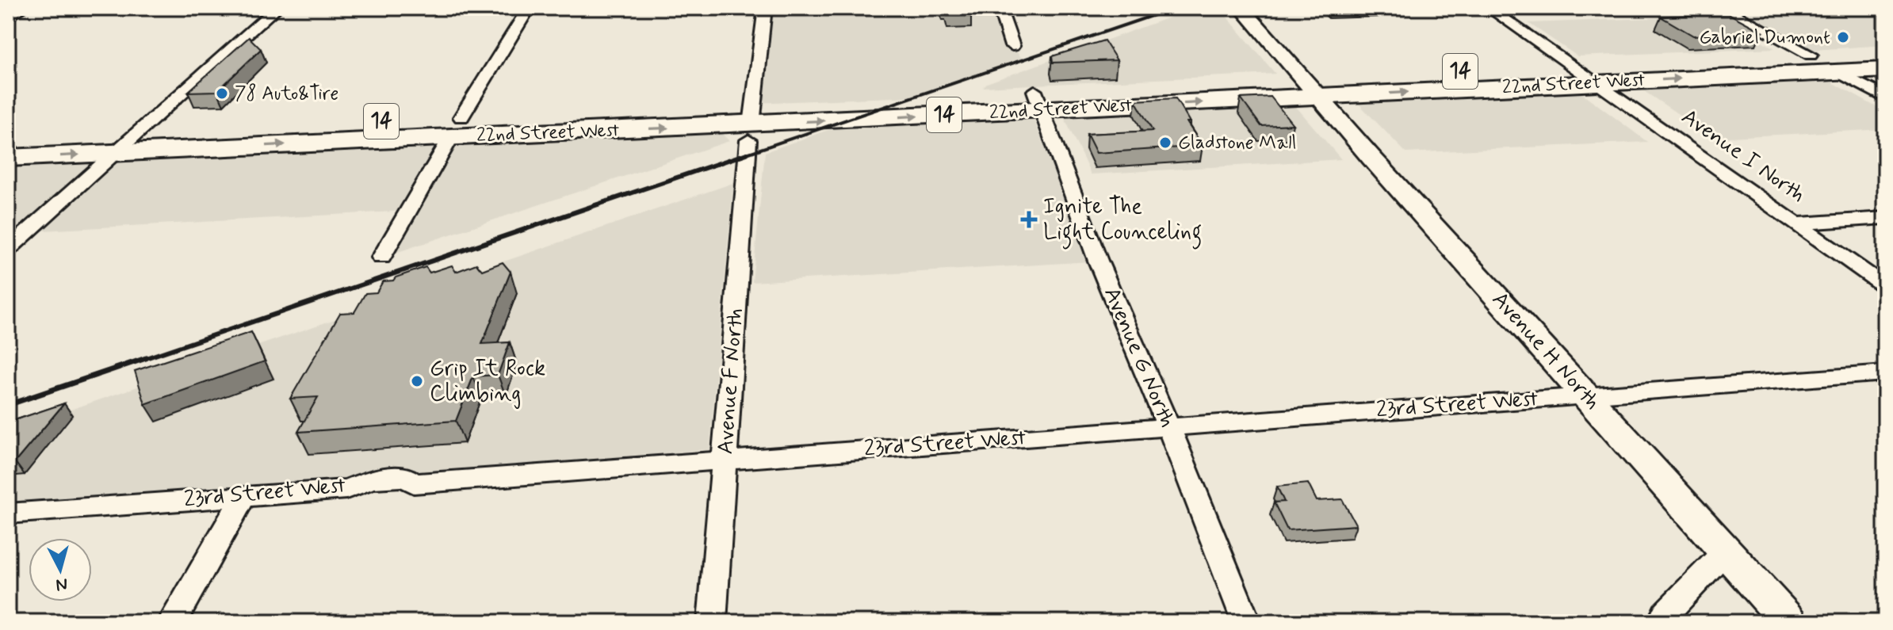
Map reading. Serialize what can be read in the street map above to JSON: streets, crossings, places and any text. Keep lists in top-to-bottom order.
{
  "streets": {
    "main road": ["14", "22nd Street West"],
    "street": [
      "Avenue I North",
      "Avenue H North",
      "Avenue G North",
      "Avenue F North",
      "23rd Street West"
    ]
  },
  "crossings": [
    ["22nd Street West", "Avenue I North"],
    ["22nd Street West", "Avenue H North"],
    ["22nd Street West", "Avenue G North"],
    ["22nd Street West", "Avenue F North"],
    ["Avenue H North", "23rd Street West"],
    ["Avenue G North", "23rd Street West"],
    ["Avenue F North", "23rd Street West"]
  ],
  "places": {
    "other": [
      "Gabriel Dumont",
      "78 Auto&Tire",
      "Gladstone Mall",
      "Grip It Rock Climbing"
    ],
    "health": ["Ignite The Light Counceling"]
  },
  "north": "bottom"
}
